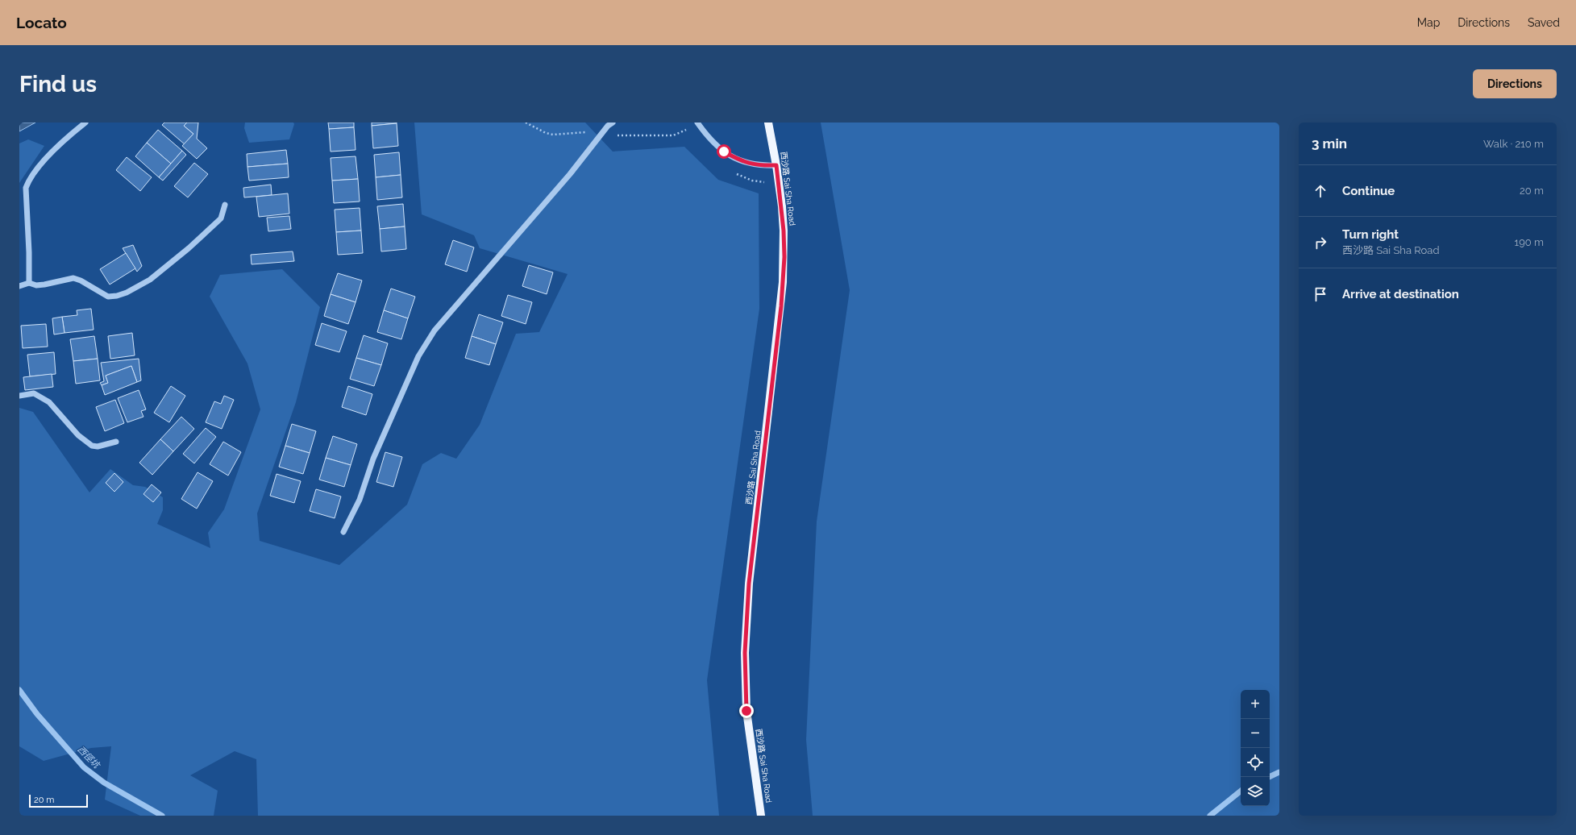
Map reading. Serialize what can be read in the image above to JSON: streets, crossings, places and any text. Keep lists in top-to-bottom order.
{
  "streets": {
    "main road": ["西沙路 Sai Sha Road"]
  },
  "water": ["西徑坑"],
  "scale_bar": "20 m",
  "page": {
    "header": "Locato",
    "nav": ["Map", "Directions", "Saved"],
    "buttons": "Directions",
    "title": "Find us",
    "heading": ["3 min", "Walk · 210 m"],
    "list": [
      ["Continue", "20 m"],
      ["Turn right", "西沙路 Sai Sha Road", "190 m"],
      "Arrive at destination"
    ],
    "map_buttons": ["+", "−"],
    "scale": "20 m"
  }
}
